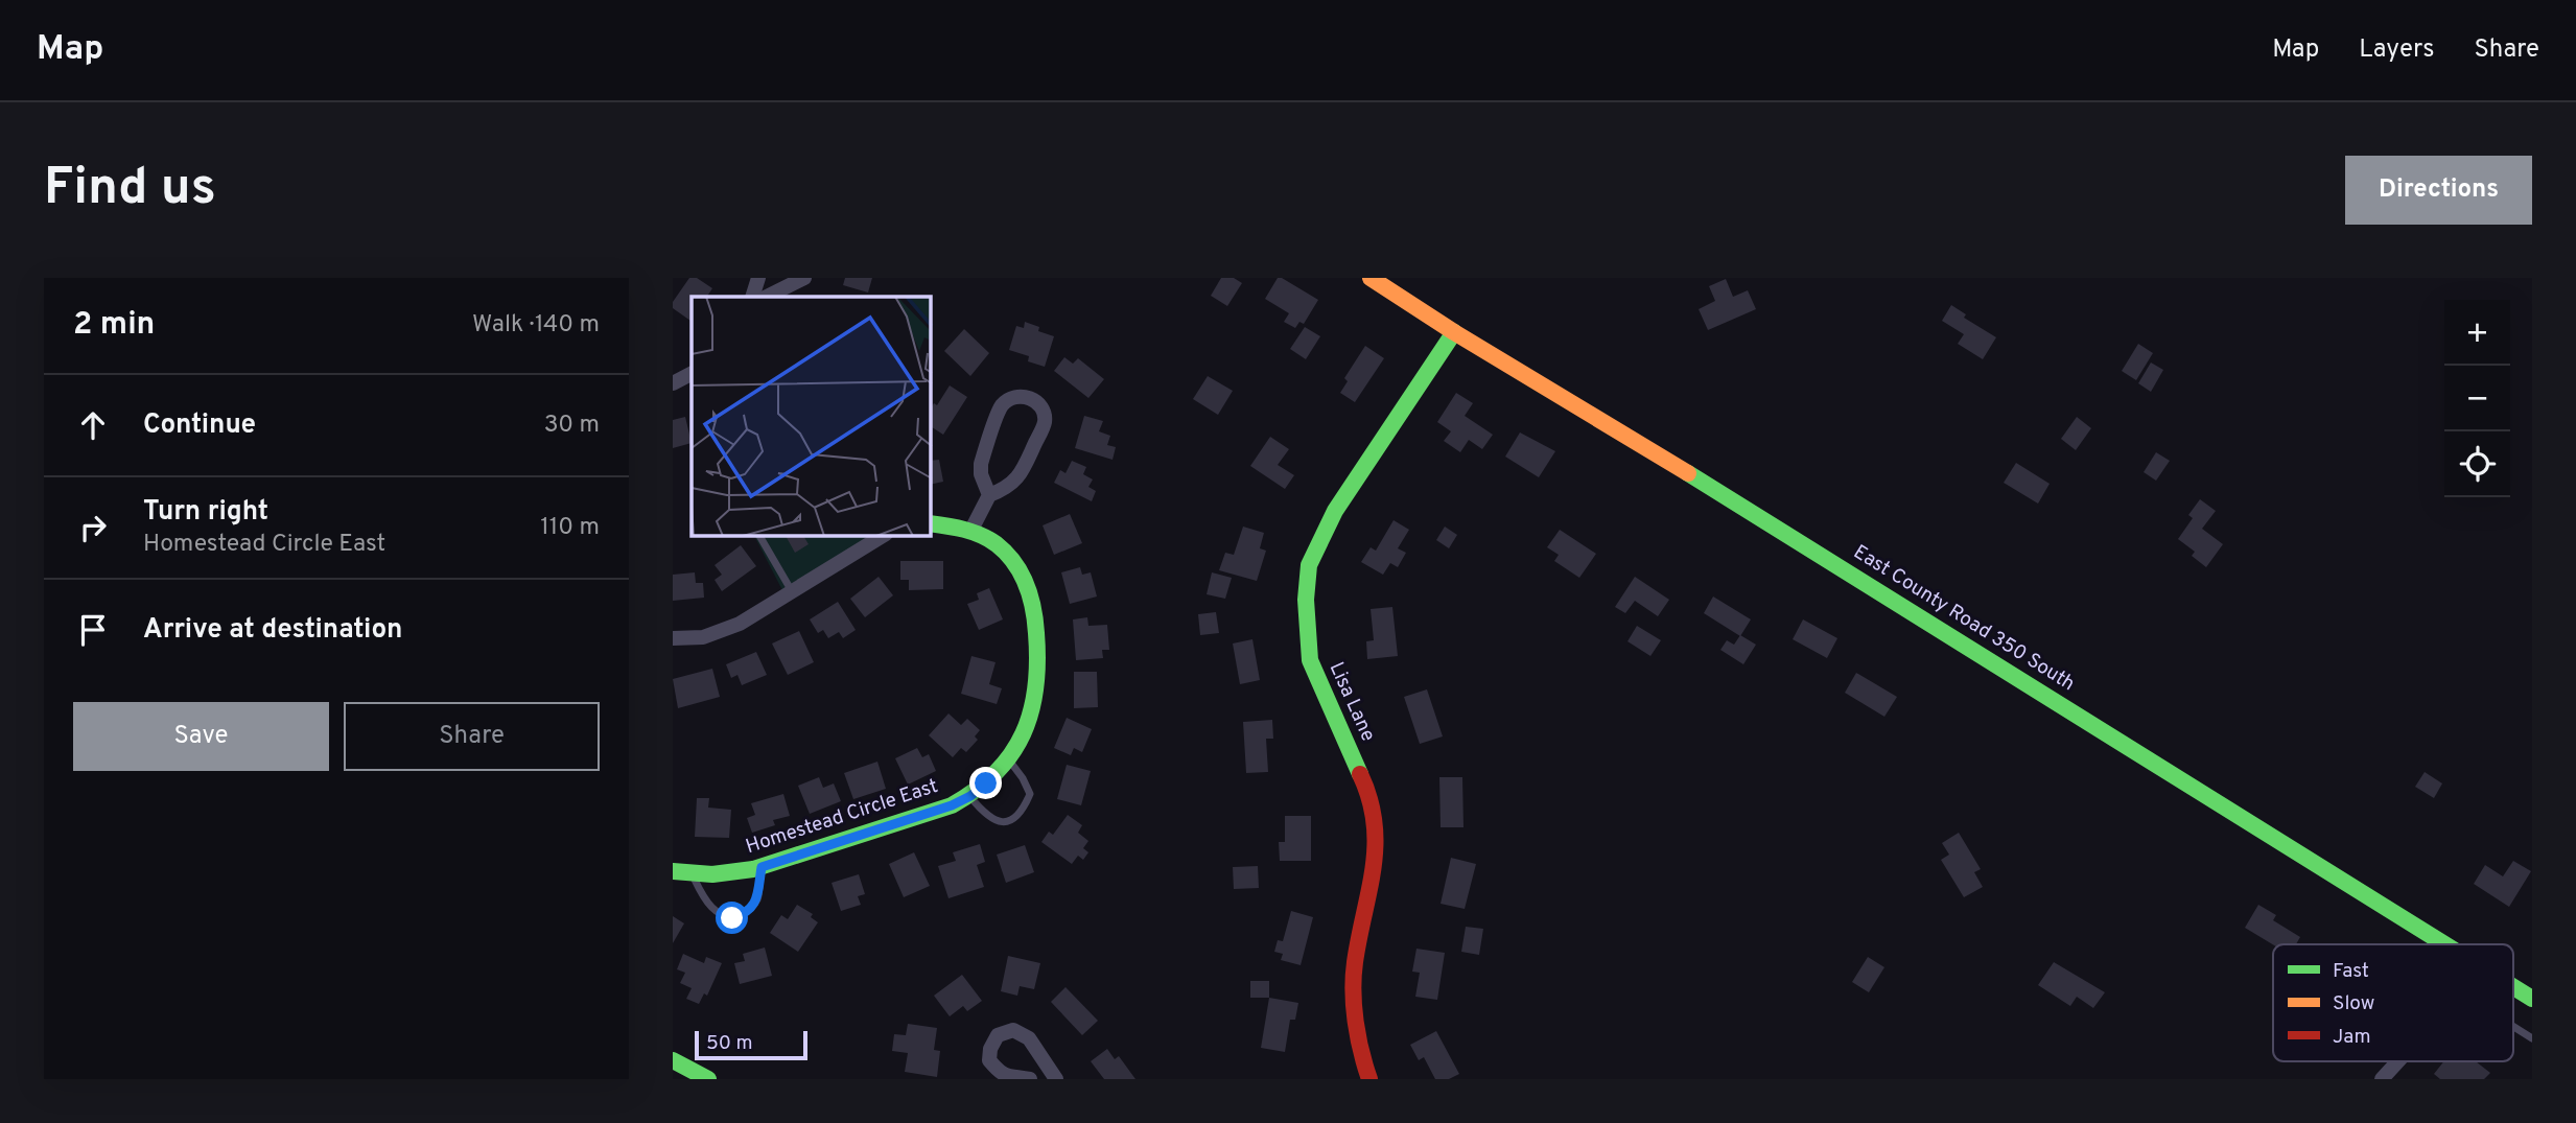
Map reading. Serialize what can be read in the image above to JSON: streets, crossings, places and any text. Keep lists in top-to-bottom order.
{
  "streets": {
    "street": ["East County Road 350 South", "Lisa Lane", "Homestead Circle East"]
  },
  "crossings": [
    ["East County Road 350 South", "Lisa Lane"]
  ],
  "legend": ["Fast", "Slow", "Jam"],
  "scale_bar": "50 m",
  "page": {
    "header": "Map",
    "nav": ["Map", "Layers", "Share"],
    "buttons": [
      "Directions",
      ["Save", "Share"]
    ],
    "title": "Find us",
    "heading": ["2 min", "Walk · 140 m"],
    "map_buttons": ["+", "−"],
    "list": [
      ["Continue", "30 m"],
      ["Turn right", "Homestead Circle East", "110 m"],
      "Arrive at destination"
    ],
    "scale": "50 m"
  }
}
